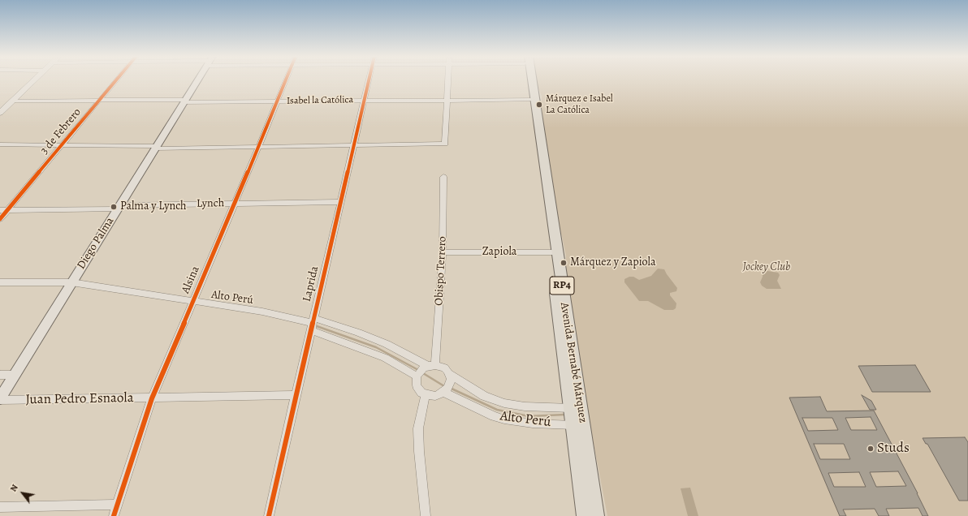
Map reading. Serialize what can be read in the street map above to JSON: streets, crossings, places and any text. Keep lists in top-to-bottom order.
{
  "streets": {
    "main road": ["Diego Palma", "RP4", "Avenida Bernabé Márquez"],
    "street": [
      "Isabel la Católica",
      "3 de Febrero",
      "Lynch",
      "Zapiola",
      "Obispo Terrero",
      "Alsina",
      "Laprida",
      "Alto Perú",
      "Juan Pedro Esnaola"
    ]
  },
  "crossings": [
    ["Isabel la Católica", "3 de Febrero"],
    ["Isabel la Católica", "Diego Palma"],
    ["Isabel la Católica", "Alsina"],
    ["Isabel la Católica", "Laprida"],
    ["Isabel la Católica", "Avenida Bernabé Márquez"],
    ["3 de Febrero", "Lynch"],
    ["Lynch", "Diego Palma"],
    ["Lynch", "Alsina"],
    ["Lynch", "Laprida"],
    ["Diego Palma", "Alto Perú"],
    ["Diego Palma", "Juan Pedro Esnaola"],
    ["Zapiola", "Obispo Terrero"],
    ["Zapiola", "Avenida Bernabé Márquez"],
    ["Obispo Terrero", "Alto Perú"],
    ["Alsina", "Alto Perú"],
    ["Alsina", "Juan Pedro Esnaola"],
    ["Laprida", "Alto Perú"],
    ["Laprida", "Juan Pedro Esnaola"],
    ["Alto Perú", "Avenida Bernabé Márquez"]
  ],
  "parks": ["Jockey Club"],
  "places": [
    "Márquez e Isabel La Católica",
    "Palma y Lynch",
    "Márquez y Zapiola",
    "Studs"
  ],
  "north": "top left"
}
